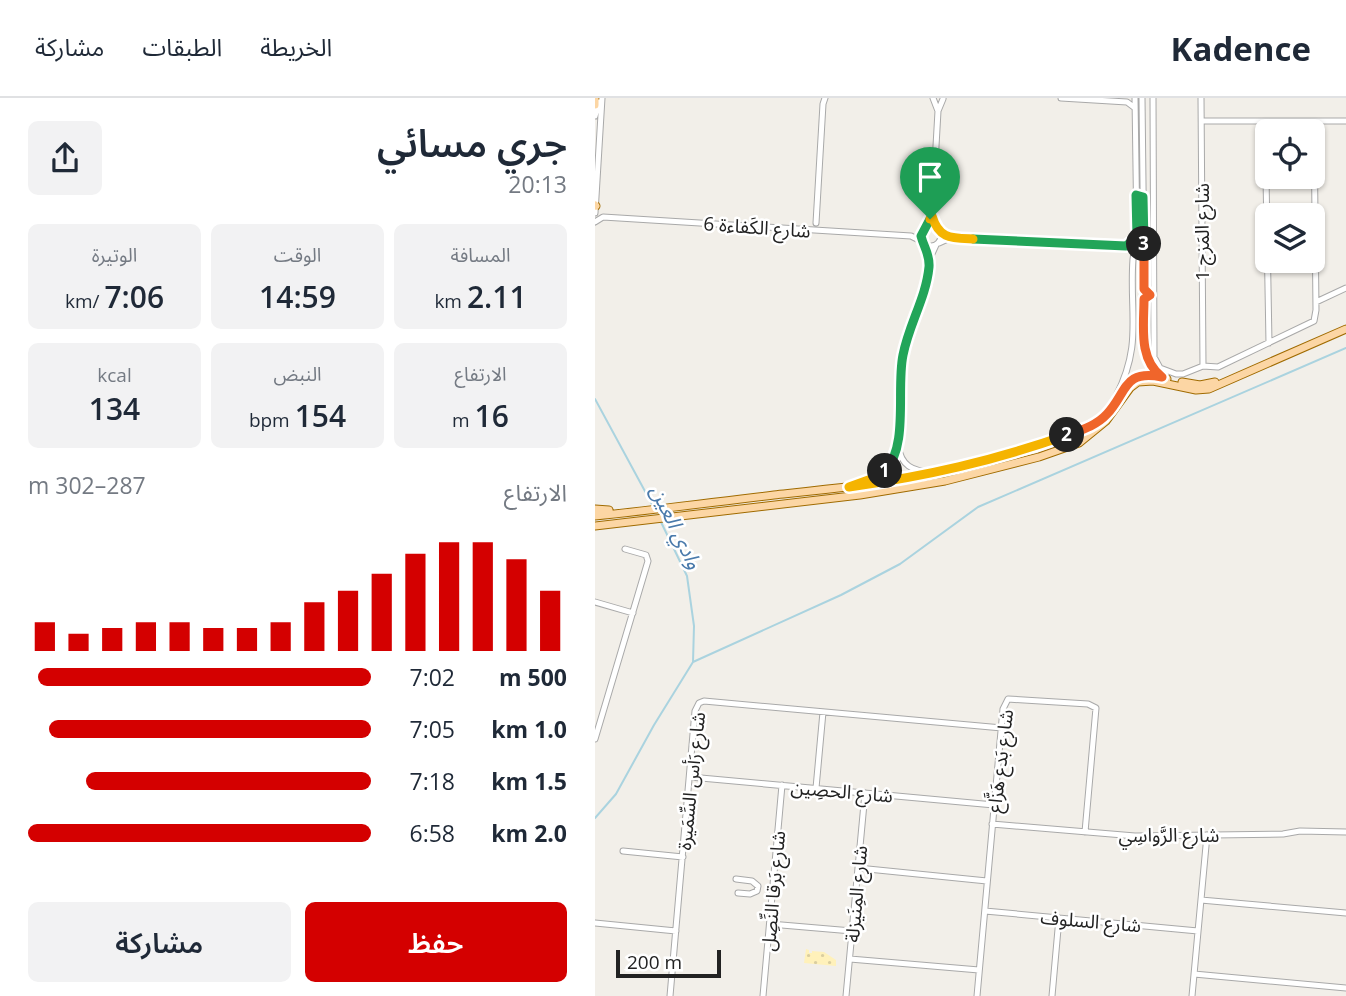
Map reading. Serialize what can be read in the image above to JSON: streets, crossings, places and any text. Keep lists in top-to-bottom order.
{
  "streets": {
    "street": [
      "شارع الكَفاءة 6",
      "شارع المَزج 1",
      "شارع بَدع هَزَّاع",
      "شارع رَأس السِّمَيرة",
      "شارع الحصِين",
      "شارع الرَّواسِي",
      "شارع بَرقا النِّصِل",
      "شارع المِنَيزلة",
      "شارع السلوف"
    ]
  },
  "crossings": [
    ["شارع بَدع هَزَّاع", "شارع رَأس السِّمَيرة"],
    ["شارع بَدع هَزَّاع", "شارع الحصِين"],
    ["شارع بَدع هَزَّاع", "شارع الرَّواسِي"],
    ["شارع بَدع هَزَّاع", "شارع السلوف"],
    ["شارع رَأس السِّمَيرة", "شارع الحصِين"],
    ["شارع الحصِين", "شارع بَرقا النِّصِل"],
    ["شارع الحصِين", "شارع المِنَيزلة"]
  ],
  "water": ["وادي العين"],
  "scale_bar": "200 m",
  "page": {
    "header": "Kadence",
    "nav": ["الخريطة", "الطبقات", "مشاركة"],
    "heading": ["جري مسائي", "20:13"],
    "stats": [
      ["المسافة", "2.11 km"],
      ["الوقت", "14:59"],
      ["الوتيرة", "7:06 /km"],
      ["الارتفاع", "16 m"],
      ["النبض", "154 bpm"],
      ["kcal", "134"]
    ],
    "pins": ["3", "2", "1"],
    "chart": ["الارتفاع", "287–302 m"],
    "list": [
      {
        "name": "500 m",
        "note": "7:02"
      },
      {
        "name": "1.0 km",
        "note": "7:05"
      },
      {
        "name": "1.5 km",
        "note": "7:18"
      },
      {
        "name": "2.0 km",
        "note": "6:58"
      }
    ],
    "buttons": ["حفظ", "مشاركة"],
    "scale": "200 m"
  }
}
